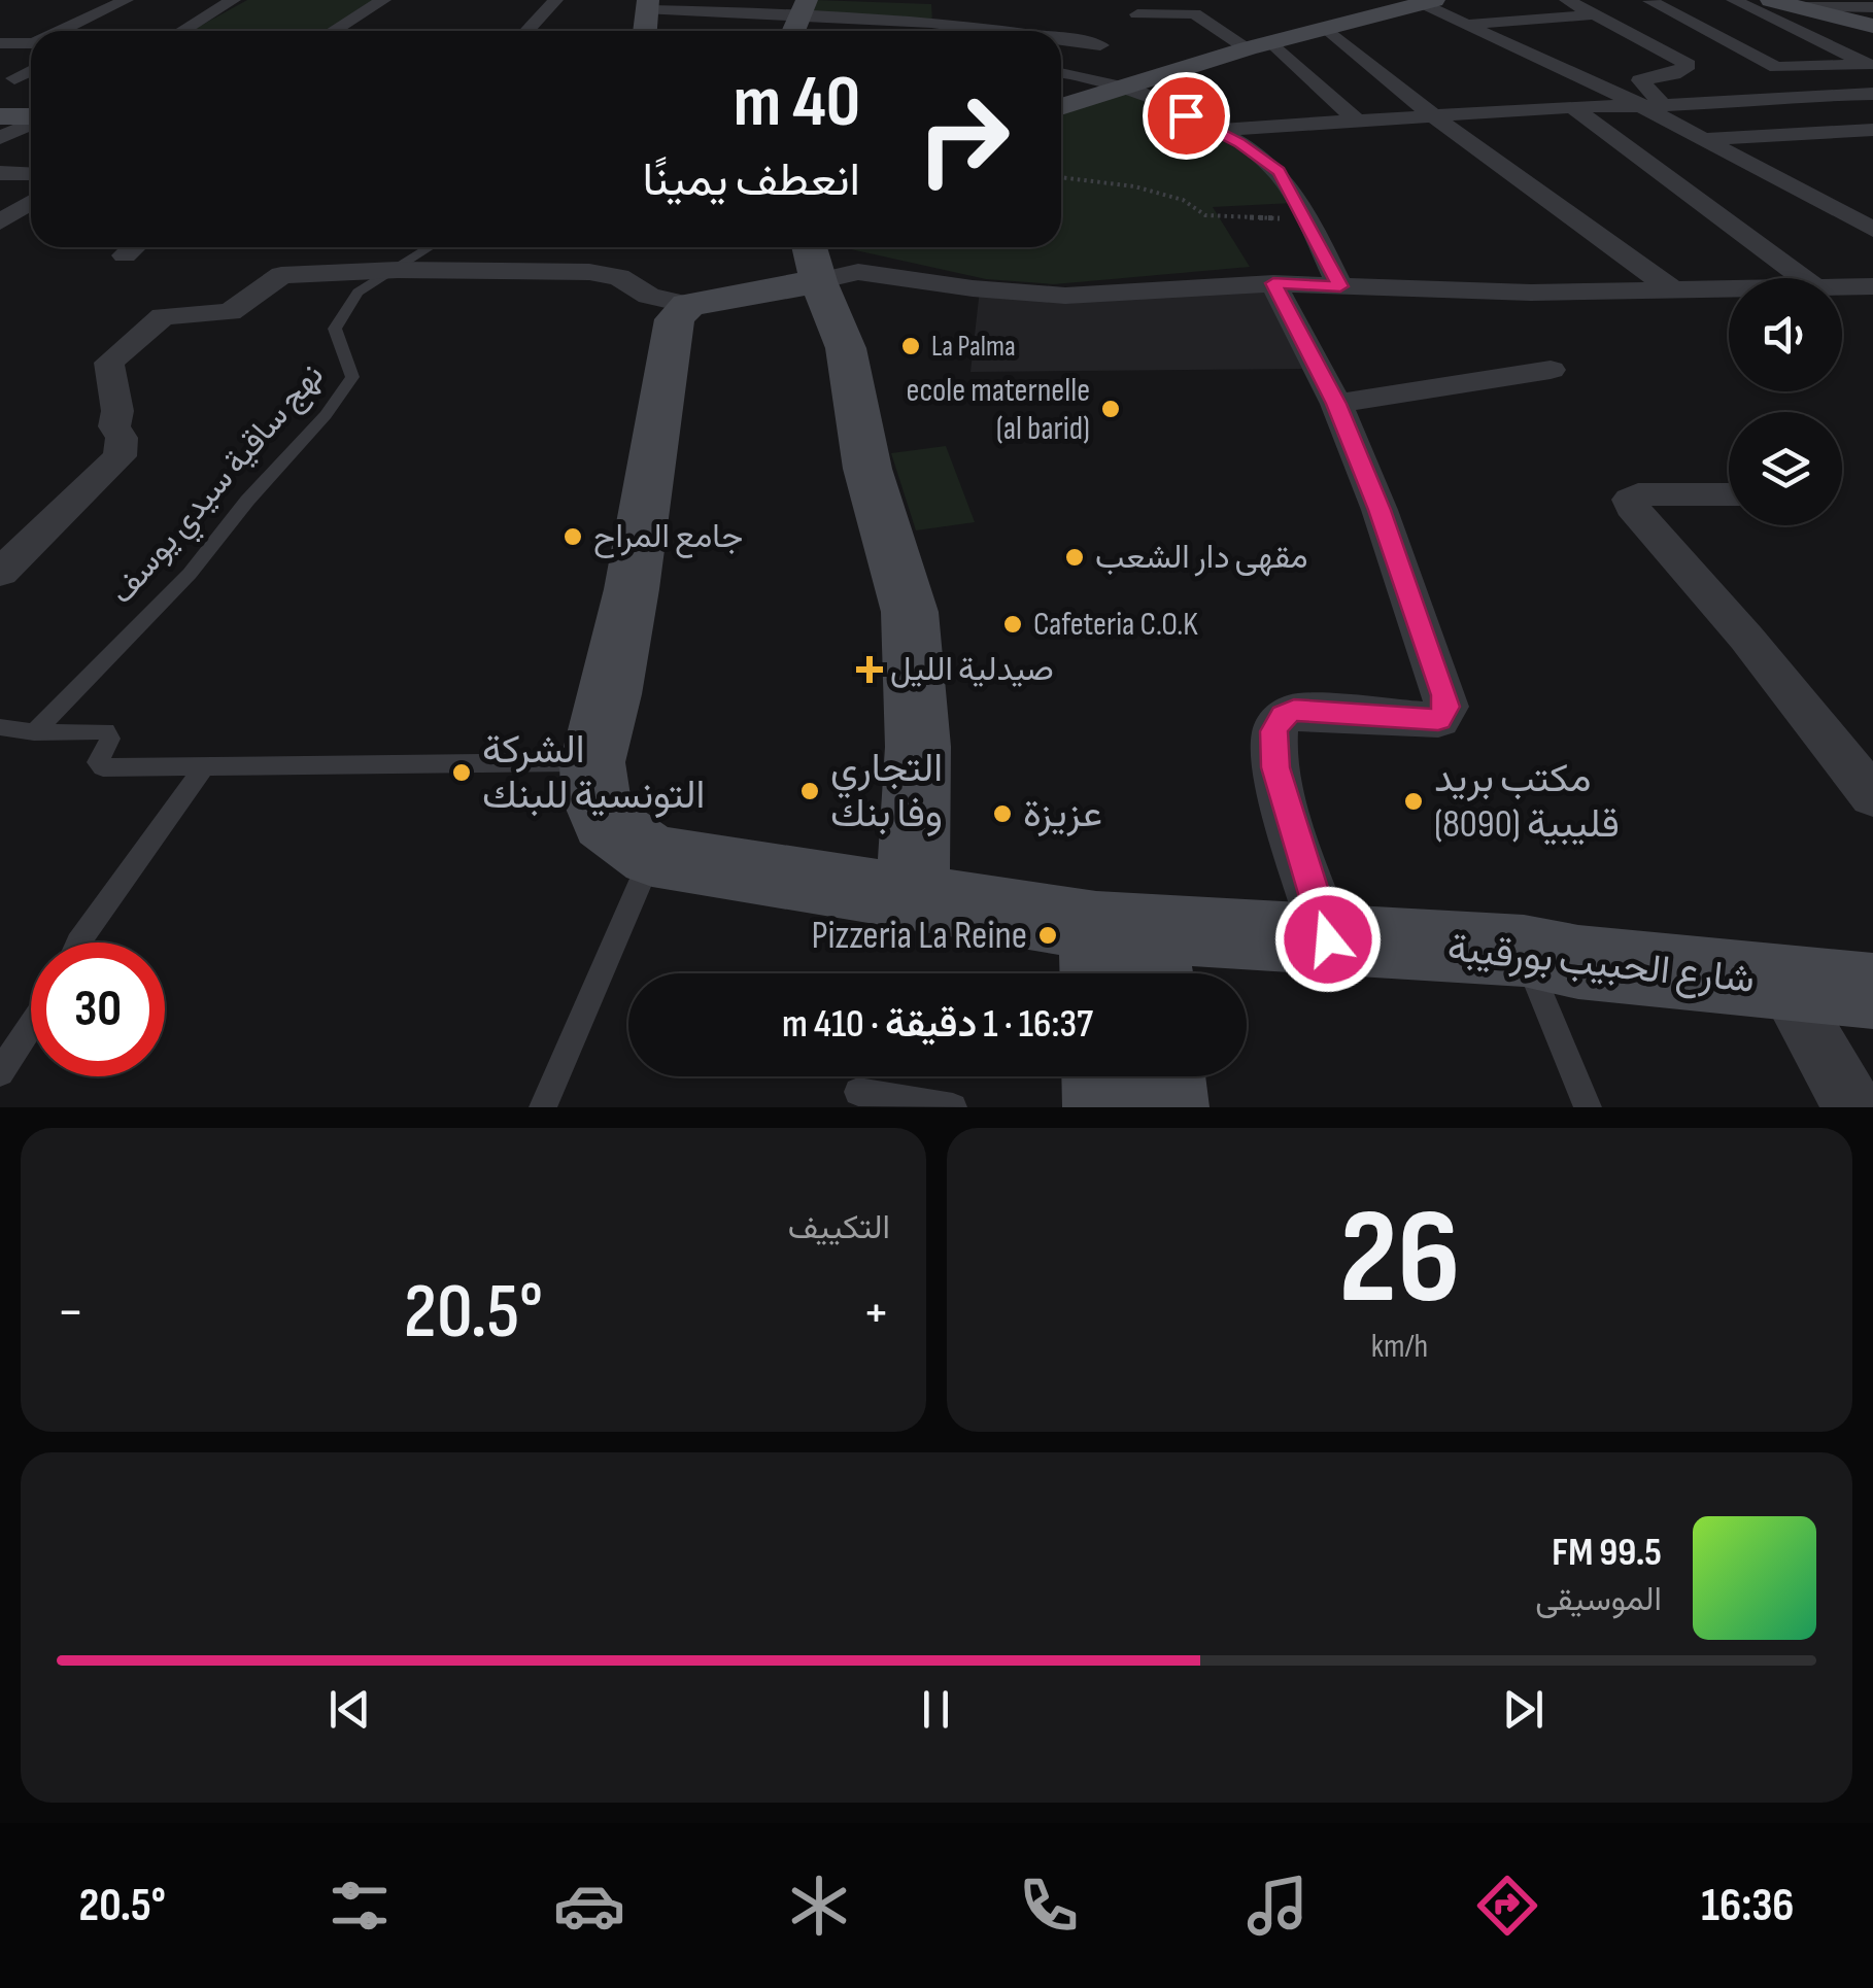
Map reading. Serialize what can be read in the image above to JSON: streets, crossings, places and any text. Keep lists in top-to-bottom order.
{
  "streets": {
    "street": ["شارع الحبيب بورقيبة"],
    "lane": ["نهج ساقية سيدي يوسف"]
  },
  "places": {
    "other": [
      "La Palma",
      "ecole maternelle (al barid)",
      "جامع المراح",
      "مقهى دار الشعب",
      "Cafeteria C.O.K",
      "الشركة التونسية للبنك",
      "التجاري وفا بنك",
      "مكتب بريد قليبية (8090)",
      "عزيزة",
      "Pizzeria La Reine"
    ],
    "health": ["صيدلية الليل"]
  },
  "page": {
    "turn": ["40 m", "انعطف يمينًا"],
    "limit": "30",
    "trip": "16:37 · 1 دقيقة · 410 m",
    "tile": [
      ["26", "km/h"],
      "التكييف"
    ],
    "heat": ["−", "20.5°", "+"],
    "song": ["99.5 FM", "الموسيقى"],
    "tabs": ["16:36", "20.5°"]
  }
}
